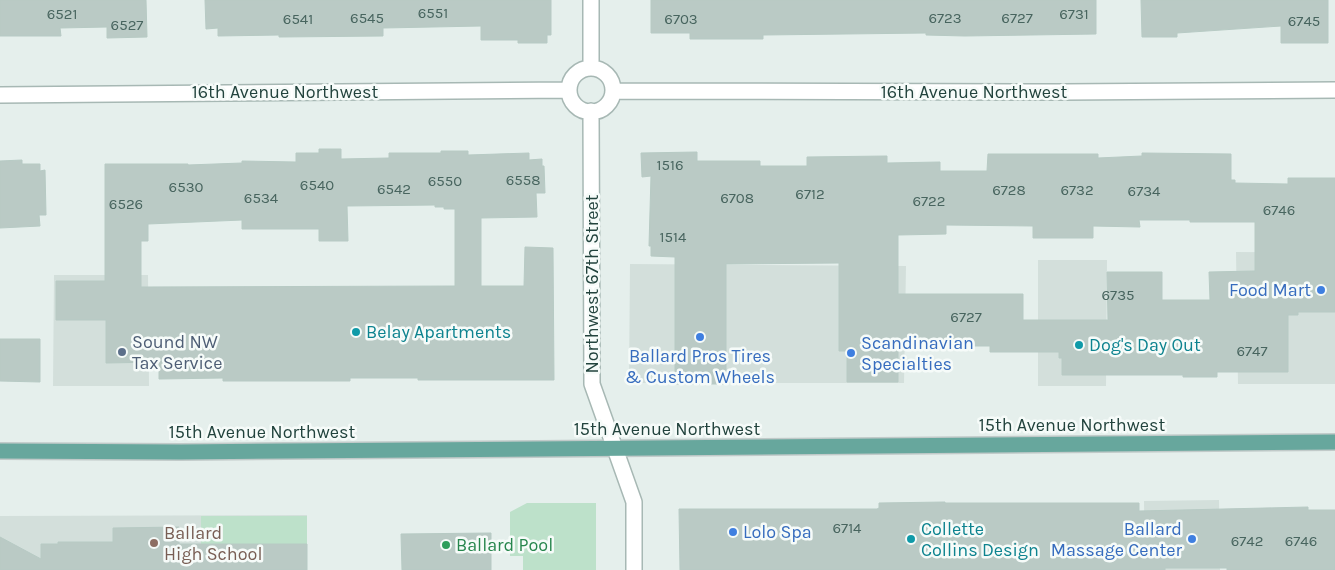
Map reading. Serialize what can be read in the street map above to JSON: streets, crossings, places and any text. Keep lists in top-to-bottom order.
{
  "streets": {
    "main road": ["15th Avenue Northwest"],
    "street": ["16th Avenue Northwest", "Northwest 67th Street"]
  },
  "crossings": [
    ["16th Avenue Northwest", "Northwest 67th Street"],
    ["Northwest 67th Street", "15th Avenue Northwest"]
  ],
  "places": [
    "Food Mart",
    "Belay Apartments",
    "Ballard Pros Tires & Custom Wheels",
    "Dog's Day Out",
    "Sound NW Tax Service",
    "Scandinavian Specialties",
    "Lolo Spa",
    "Collette Collins Design",
    "Ballard Massage Center",
    "Ballard High School",
    "Ballard Pool"
  ],
  "house_numbers": [
    "6551",
    "6521",
    "6731",
    "6545",
    "6723",
    "6727",
    "6541",
    "6703",
    "6745",
    "6527",
    "1516",
    "6558",
    "6550",
    "6540",
    "6530",
    "6542",
    "6728",
    "6732",
    "6734",
    "6712",
    "6534",
    "6708",
    "6722",
    "6526",
    "6746",
    "1514",
    "6735",
    "6727",
    "6747",
    "6714",
    "6742",
    "6746"
  ]
}
